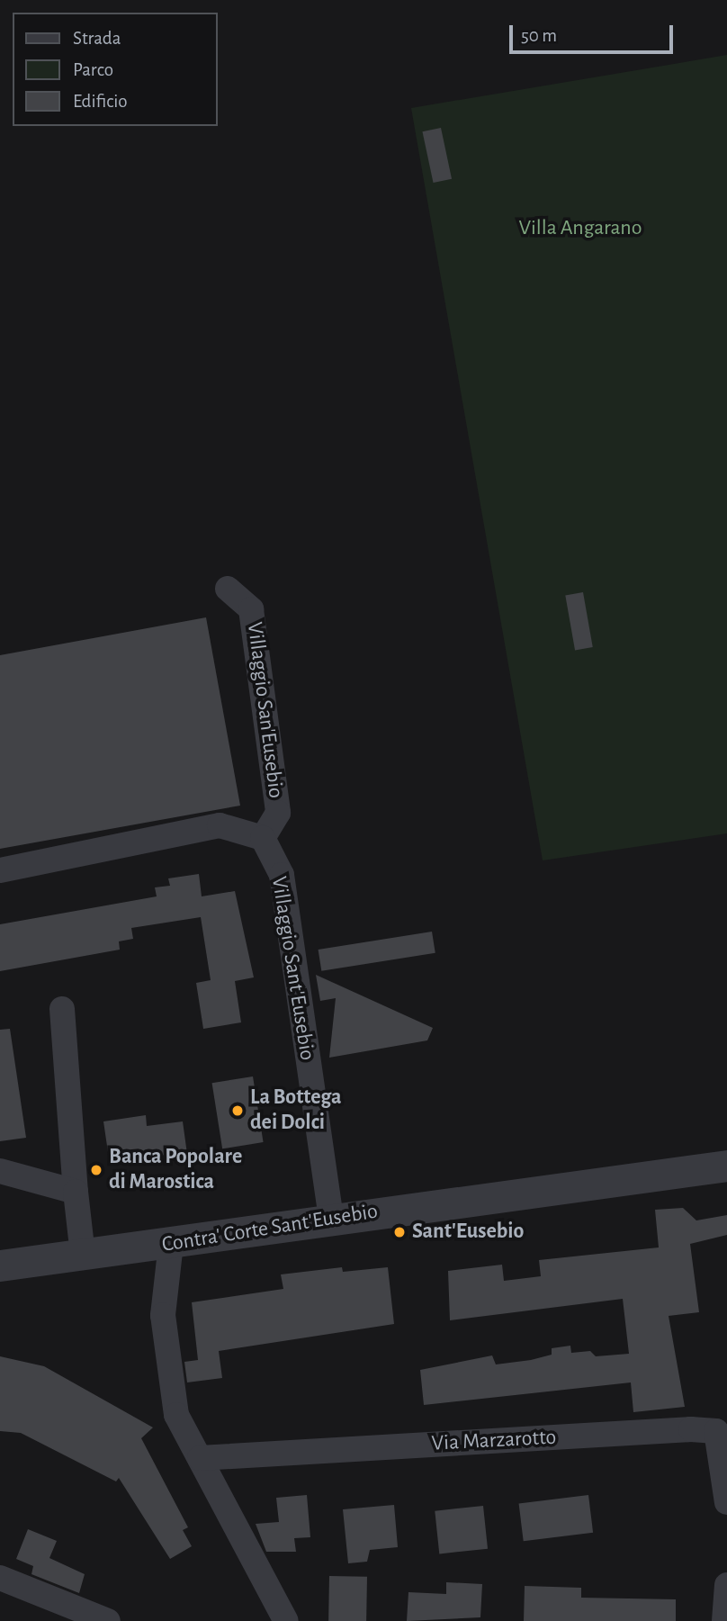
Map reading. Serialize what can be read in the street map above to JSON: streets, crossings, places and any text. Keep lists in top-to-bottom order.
{
  "streets": {
    "street": [
      "Villaggio San'Eusebio",
      "Villaggio Sant'Eusebio",
      "Contra' Corte Sant'Eusebio",
      "Via Marzarotto"
    ]
  },
  "crossings": [
    ["Villaggio San'Eusebio", "Villaggio Sant'Eusebio"],
    ["Villaggio Sant'Eusebio", "Contra' Corte Sant'Eusebio"]
  ],
  "parks": ["Villa Angarano"],
  "places": ["La Bottega dei Dolci", "Banca Popolare di Marostica", "Sant'Eusebio"],
  "legend": ["Strada", "Parco", "Edificio"],
  "scale_bar": "50 m"
}
